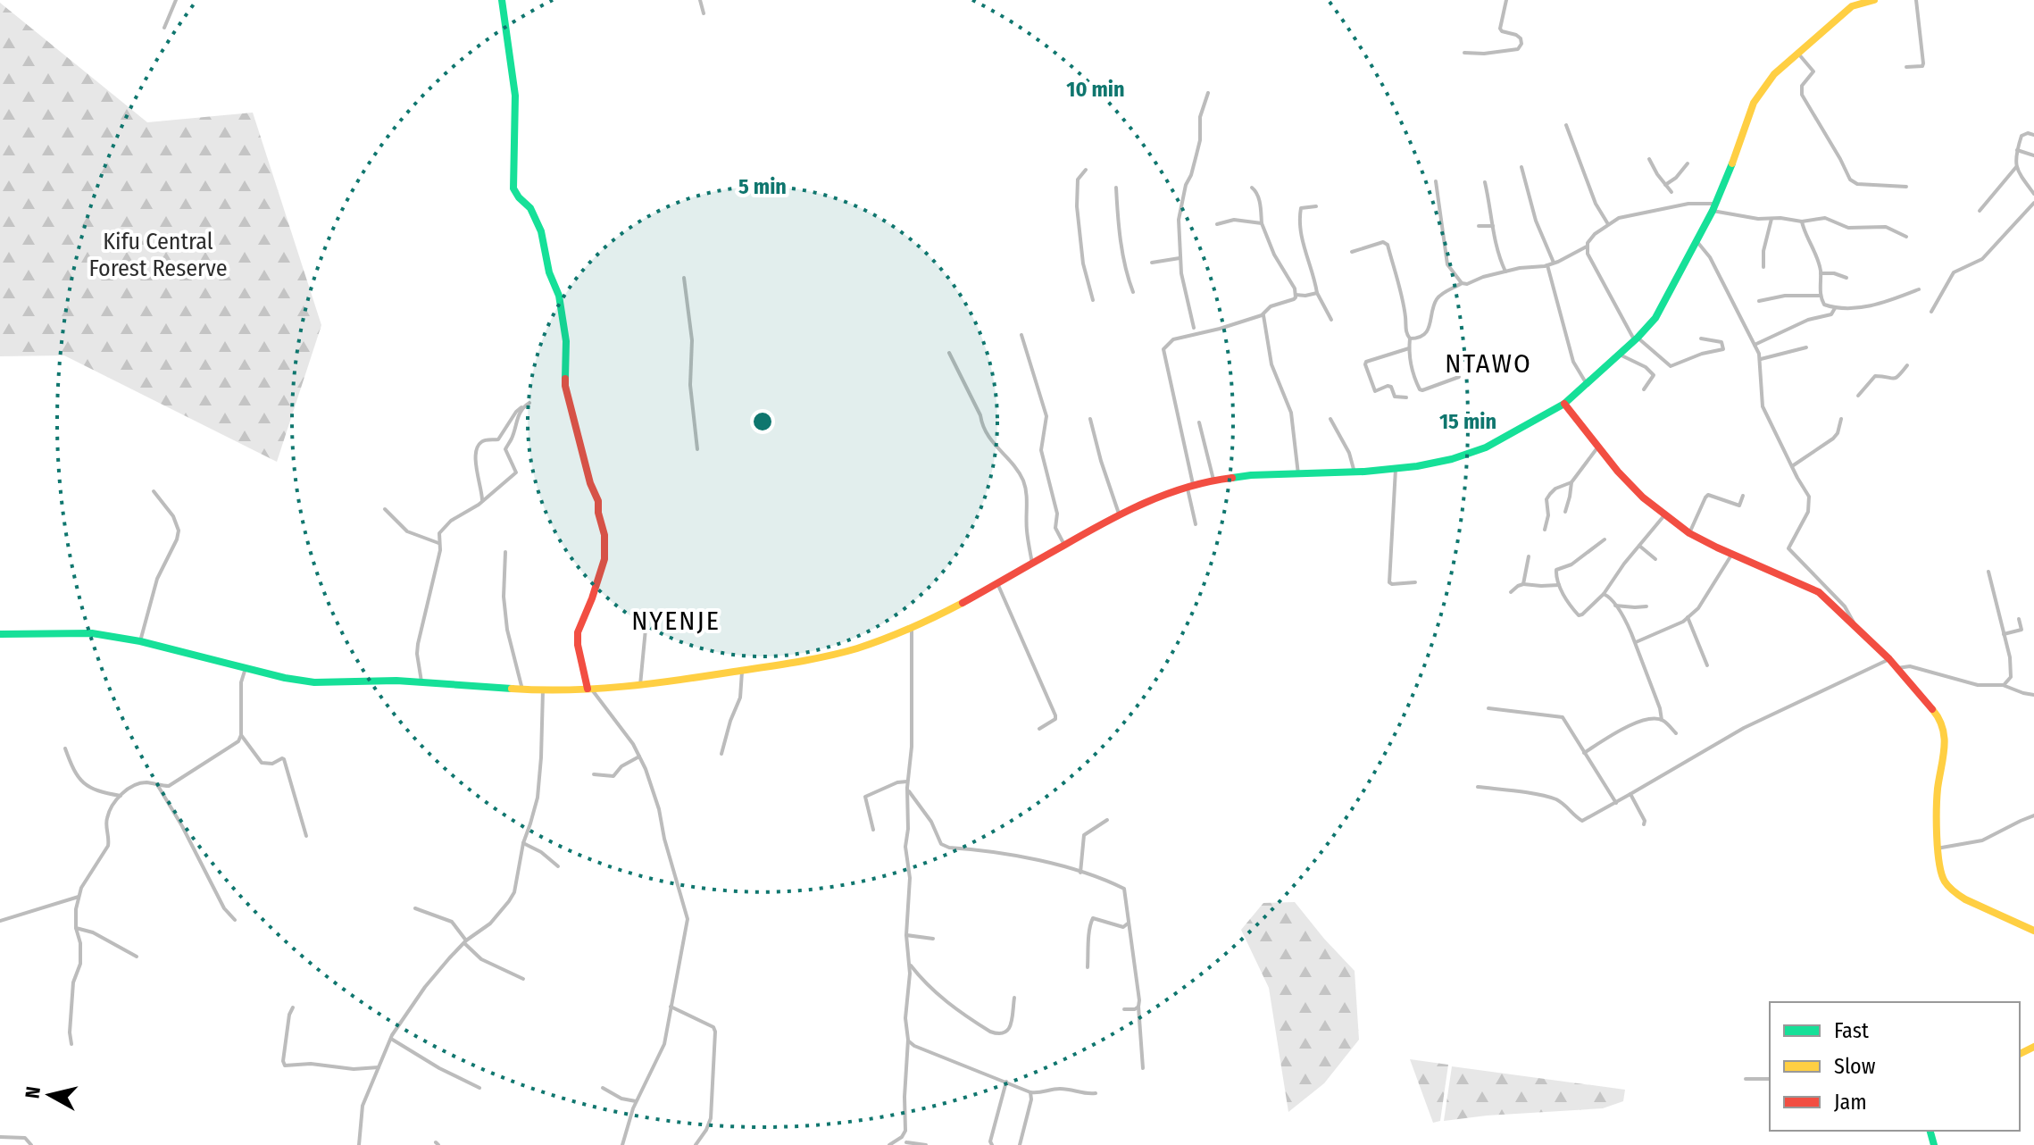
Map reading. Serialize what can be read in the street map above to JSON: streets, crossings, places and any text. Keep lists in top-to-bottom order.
{
  "districts": ["NTAWO", "NYENJE"],
  "parks": ["Kifu Central Forest Reserve"],
  "legend": ["Fast", "Slow", "Jam"],
  "north": "left",
  "rings": ["10 min", "5 min", "15 min"]
}
